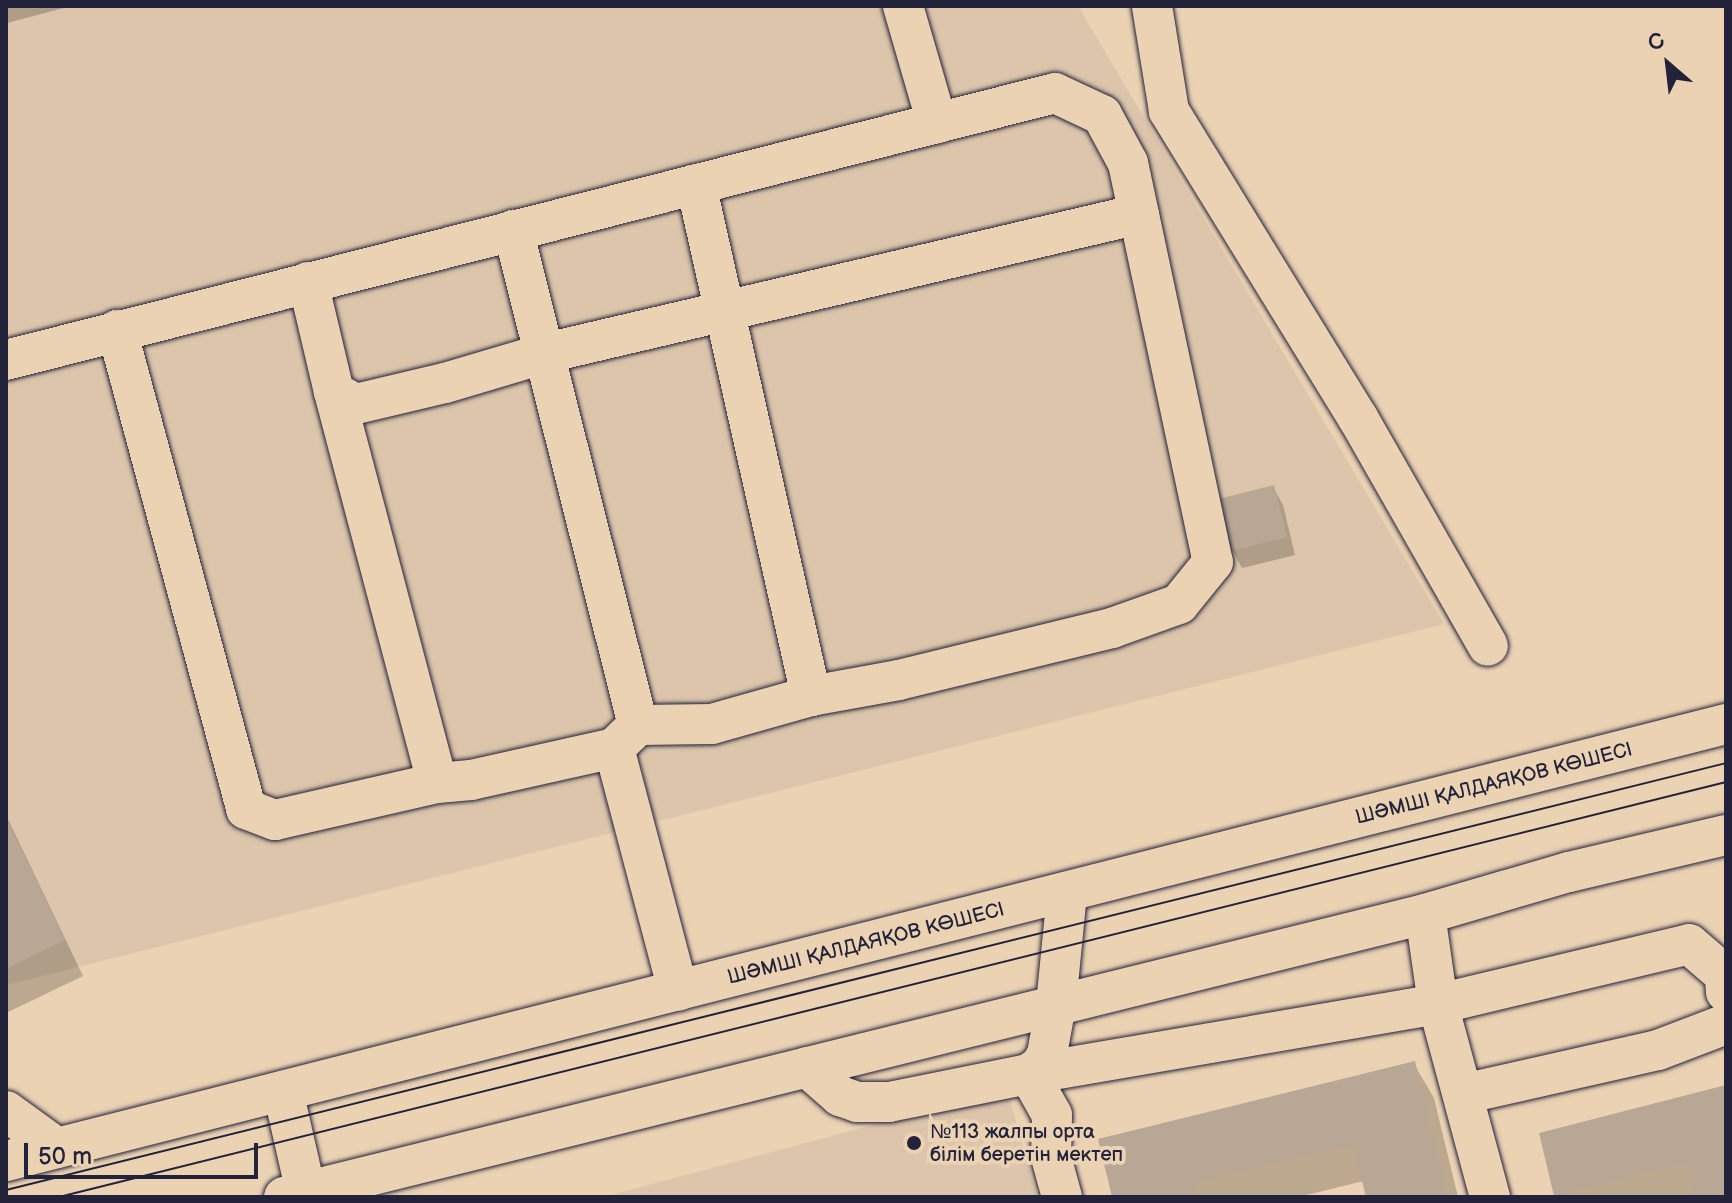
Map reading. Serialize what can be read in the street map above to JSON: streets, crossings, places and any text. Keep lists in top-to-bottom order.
{
  "streets": {
    "street": ["ШӘМШІ ҚАЛДАЯҚОВ КӨШЕСІ"]
  },
  "places": ["№113 жалпы орта білім беретін мектеп"],
  "scale_bar": "50 m",
  "north": "top left"
}
